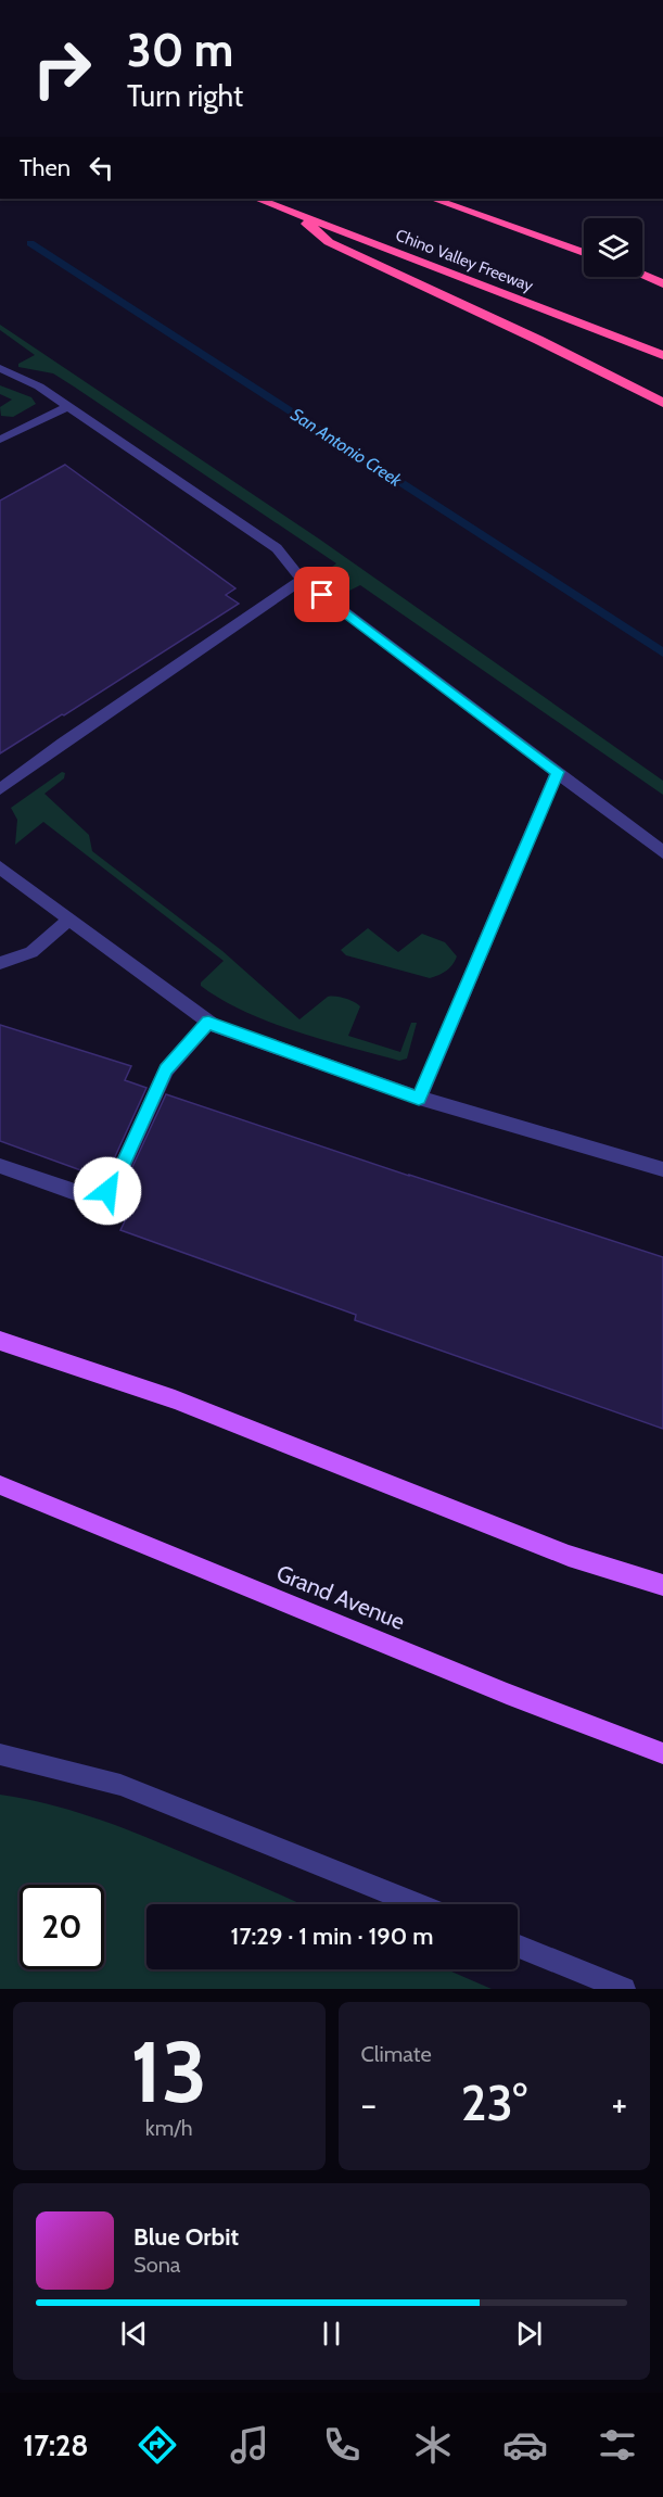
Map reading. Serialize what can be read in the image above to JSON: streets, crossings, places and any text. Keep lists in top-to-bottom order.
{
  "streets": {
    "highway": ["Chino Valley Freeway"],
    "main road": ["Grand Avenue"]
  },
  "water": ["San Antonio Creek"],
  "page": {
    "turn": ["30 m", "Turn right"],
    "then": "Then",
    "limit": "20",
    "trip": "17:29 · 1 min · 190 m",
    "tile": [
      ["13", "km/h"],
      "Climate"
    ],
    "heat": ["−", "23°", "+"],
    "song": ["Blue Orbit", "Sona"],
    "tabs": "17:28"
  }
}
